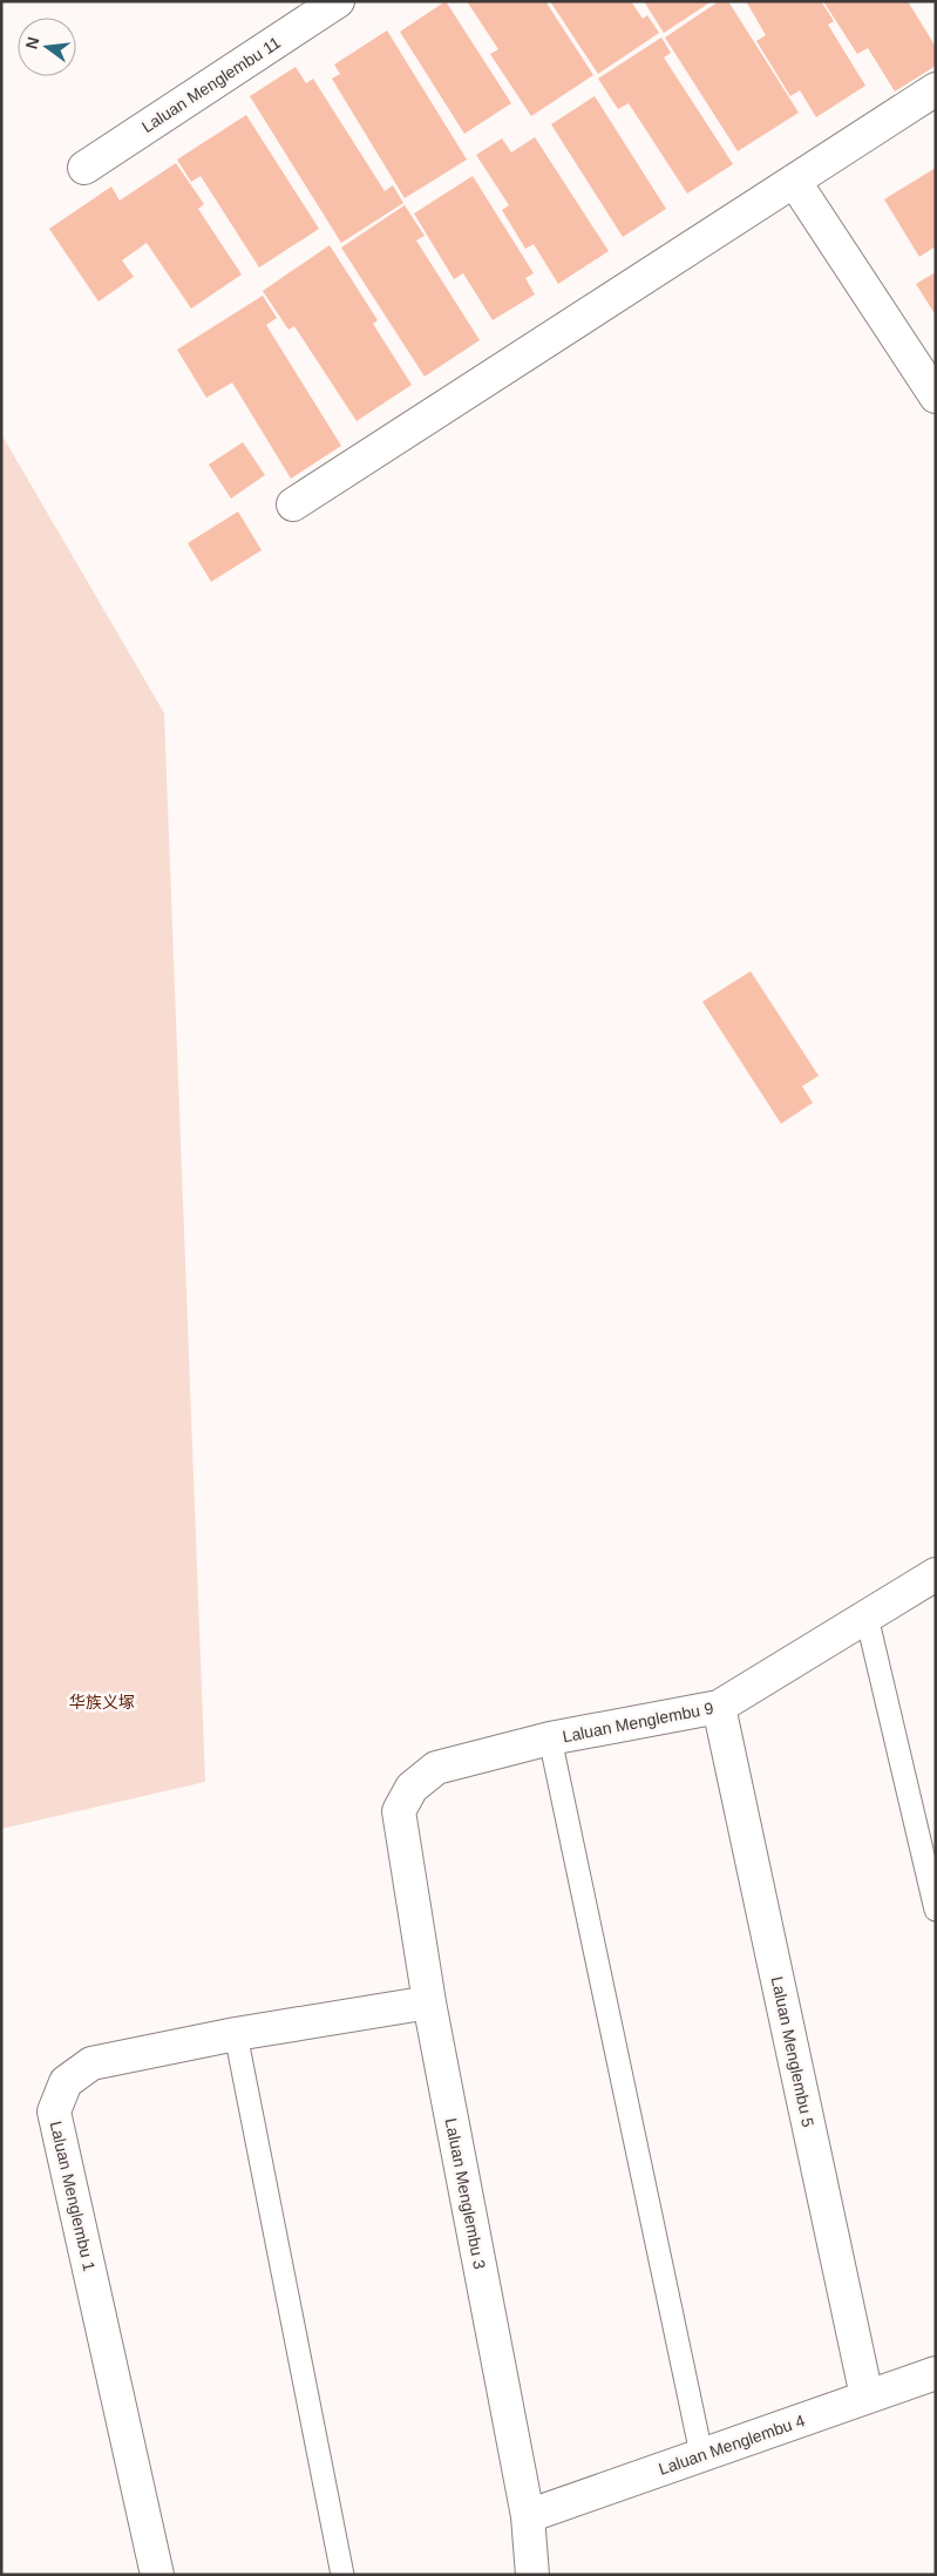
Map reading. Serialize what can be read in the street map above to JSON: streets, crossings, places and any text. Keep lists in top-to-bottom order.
{
  "streets": {
    "street": [
      "Laluan Menglembu 11",
      "Laluan Menglembu 9",
      "Laluan Menglembu 5",
      "Laluan Menglembu 3",
      "Laluan Menglembu 1",
      "Laluan Menglembu 4"
    ]
  },
  "crossings": [
    ["Laluan Menglembu 9", "Laluan Menglembu 5"],
    ["Laluan Menglembu 9", "Laluan Menglembu 3"],
    ["Laluan Menglembu 5", "Laluan Menglembu 4"],
    ["Laluan Menglembu 3", "Laluan Menglembu 1"],
    ["Laluan Menglembu 3", "Laluan Menglembu 4"]
  ],
  "parks": ["华族义塚"],
  "north": "left"
}
